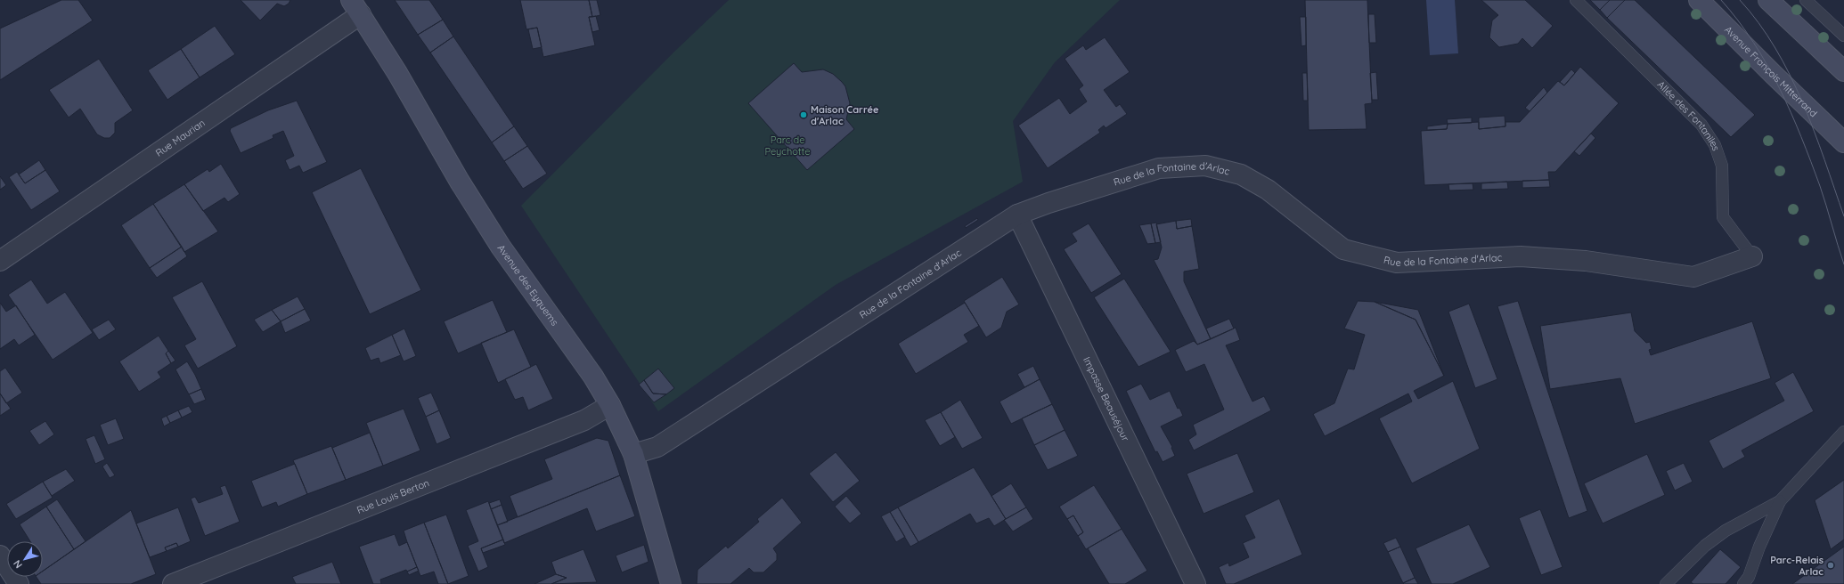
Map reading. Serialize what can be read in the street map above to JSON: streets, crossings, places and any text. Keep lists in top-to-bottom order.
{
  "streets": {
    "street": [
      "Avenue François Mitterrand",
      "Rue Maurian",
      "Rue de la Fontaine d'Arlac",
      "Avenue des Eyquems",
      "Impasse Beauséjour",
      "Rue Louis Berton"
    ],
    "lane": ["Allée des Fontaniles"]
  },
  "crossings": [
    ["Allée des Fontaniles", "Rue de la Fontaine d'Arlac"],
    ["Rue Maurian", "Avenue des Eyquems"],
    ["Rue de la Fontaine d'Arlac", "Avenue des Eyquems"],
    ["Rue de la Fontaine d'Arlac", "Impasse Beauséjour"],
    ["Avenue des Eyquems", "Rue Louis Berton"]
  ],
  "parks": ["Parc de Peychotte"],
  "places": ["Maison Carrée d'Arlac", "Parc-Relais Arlac"],
  "north": "bottom left"
}
